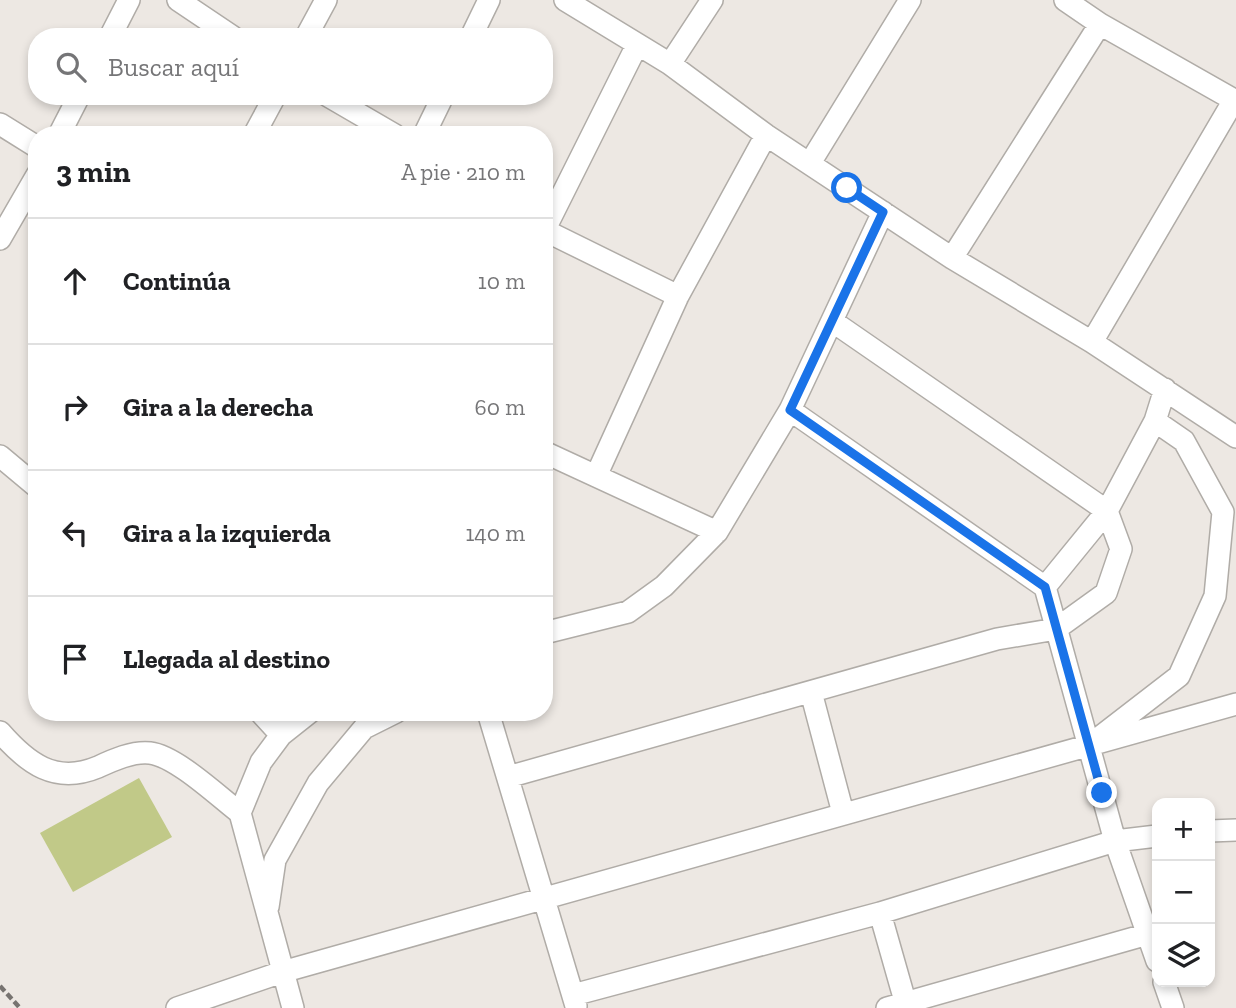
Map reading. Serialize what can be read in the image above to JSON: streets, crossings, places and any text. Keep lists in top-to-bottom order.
{
  "page": {
    "search": "Buscar aquí",
    "heading": ["3 min", "A pie · 210 m"],
    "list": [
      ["Continúa", "10 m"],
      ["Gira a la derecha", "60 m"],
      ["Gira a la izquierda", "140 m"],
      "Llegada al destino"
    ],
    "map_buttons": ["+", "−"]
  }
}
